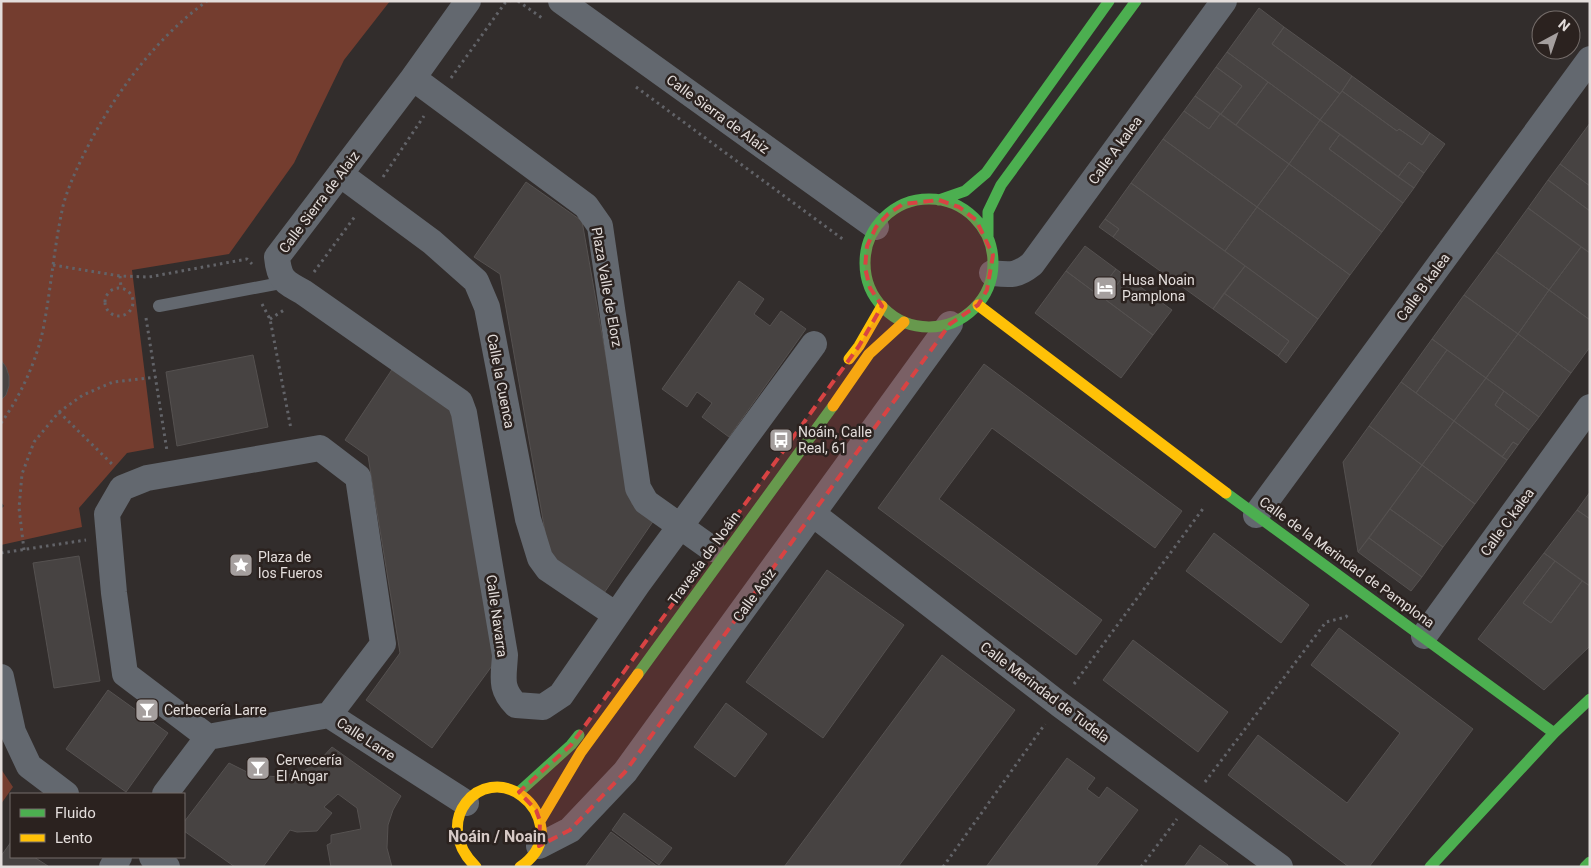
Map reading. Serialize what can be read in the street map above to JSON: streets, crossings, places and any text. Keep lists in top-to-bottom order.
{
  "streets": {
    "main road": ["Travesía de Noáin", "Calle de la Merindad de Pamplona"],
    "street": [
      "Calle Sierra de Alaiz",
      "Calle A kalea",
      "Plaza Valle de Elorz",
      "Calle B kalea",
      "Calle la Cuenca",
      "Calle C kalea",
      "Calle Aoiz",
      "Calle Navarra",
      "Calle Merindad de Tudela",
      "Calle Larre"
    ]
  },
  "crossings": [
    ["Calle Sierra de Alaiz", "Calle A kalea"],
    ["Calle Sierra de Alaiz", "Plaza Valle de Elorz"],
    ["Calle Sierra de Alaiz", "Calle la Cuenca"],
    ["Calle Sierra de Alaiz", "Travesía de Noáin"],
    ["Calle Sierra de Alaiz", "Calle de la Merindad de Pamplona"],
    ["Calle Sierra de Alaiz", "Calle Aoiz"],
    ["Calle Sierra de Alaiz", "Calle Navarra"],
    ["Calle A kalea", "Travesía de Noáin"],
    ["Calle A kalea", "Calle de la Merindad de Pamplona"],
    ["Calle A kalea", "Calle Aoiz"],
    ["Plaza Valle de Elorz", "Calle Navarra"],
    ["Calle B kalea", "Calle de la Merindad de Pamplona"],
    ["Calle la Cuenca", "Calle Navarra"],
    ["Calle C kalea", "Calle de la Merindad de Pamplona"],
    ["Travesía de Noáin", "Calle de la Merindad de Pamplona"],
    ["Travesía de Noáin", "Calle Aoiz"],
    ["Calle de la Merindad de Pamplona", "Calle Aoiz"],
    ["Calle Aoiz", "Calle Merindad de Tudela"]
  ],
  "districts": ["Noáin / Noain"],
  "places": {
    "hotel": ["Husa Noain Pamplona"],
    "bus stop": ["Noáin, Calle Real, 61"],
    "place": ["Plaza de los Fueros"],
    "bar": ["Cerbecería Larre", "Cervecería El Angar"]
  },
  "legend": ["Fluido", "Lento"],
  "north": "top right"
}
